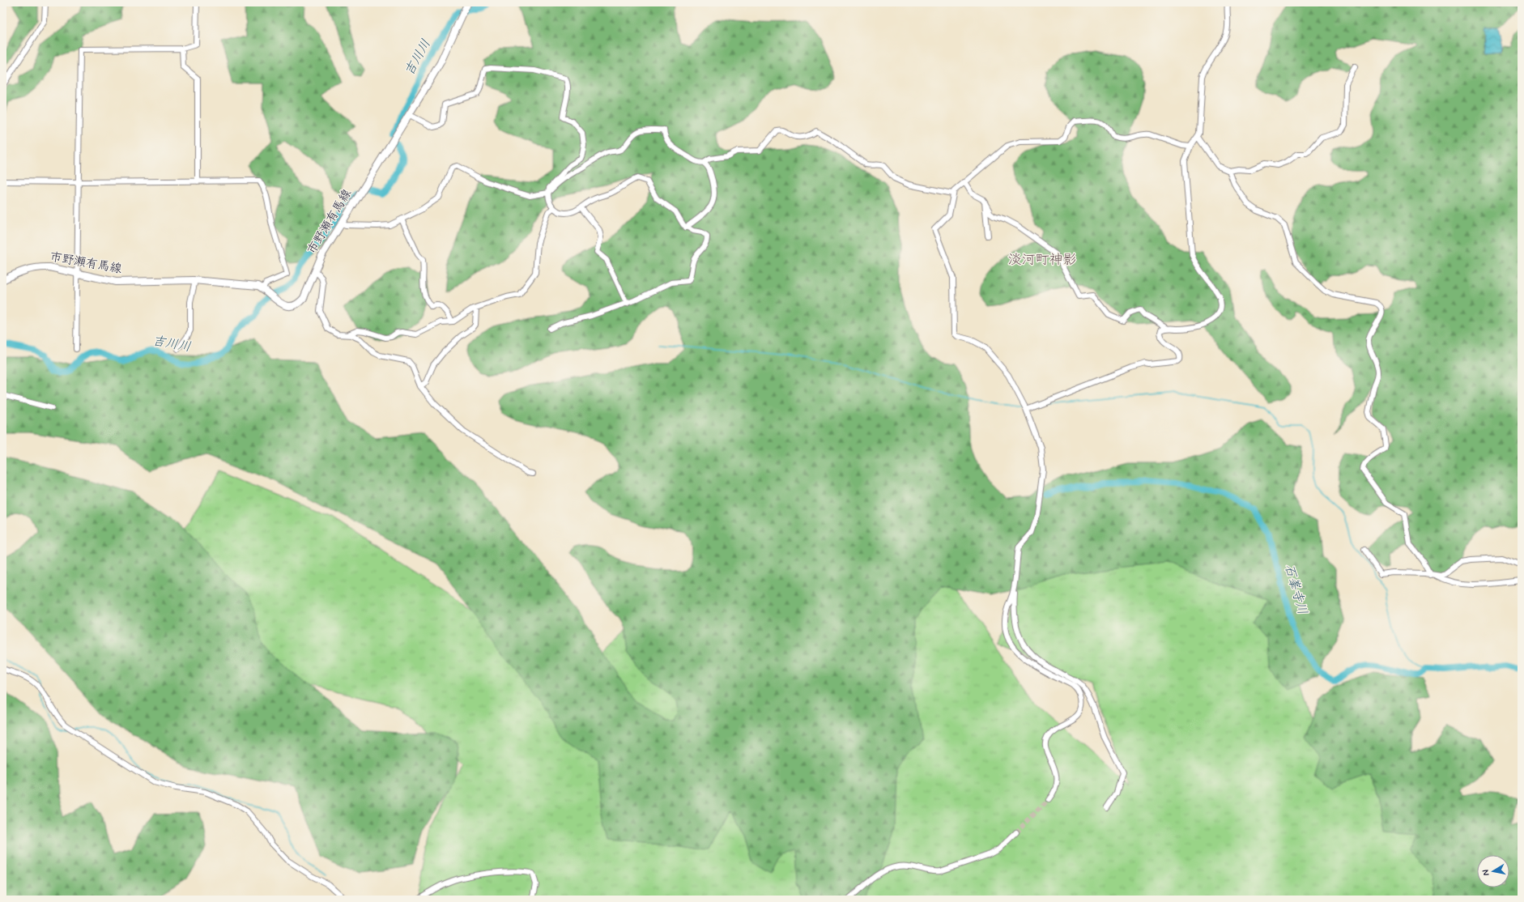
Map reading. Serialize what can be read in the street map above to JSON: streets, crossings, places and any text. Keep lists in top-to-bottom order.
{
  "streets": {
    "main road": ["市野瀬有馬線"]
  },
  "districts": ["淡河町神影"],
  "water": ["吉川川", "石峯寺川"],
  "north": "left"
}
